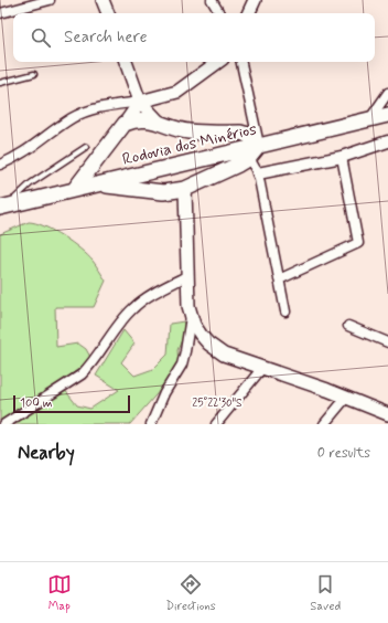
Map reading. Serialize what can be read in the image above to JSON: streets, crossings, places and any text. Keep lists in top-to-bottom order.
{
  "streets": {
    "main road": ["Rodovia dos Minérios"]
  },
  "scale_bar": "100 m",
  "page": {
    "search": "Search here",
    "scale": "100 m",
    "heading": ["Nearby", "0 results"],
    "nav": ["Map", "Directions", "Saved"]
  },
  "coordinates": ["25°22'30\"S"]
}
